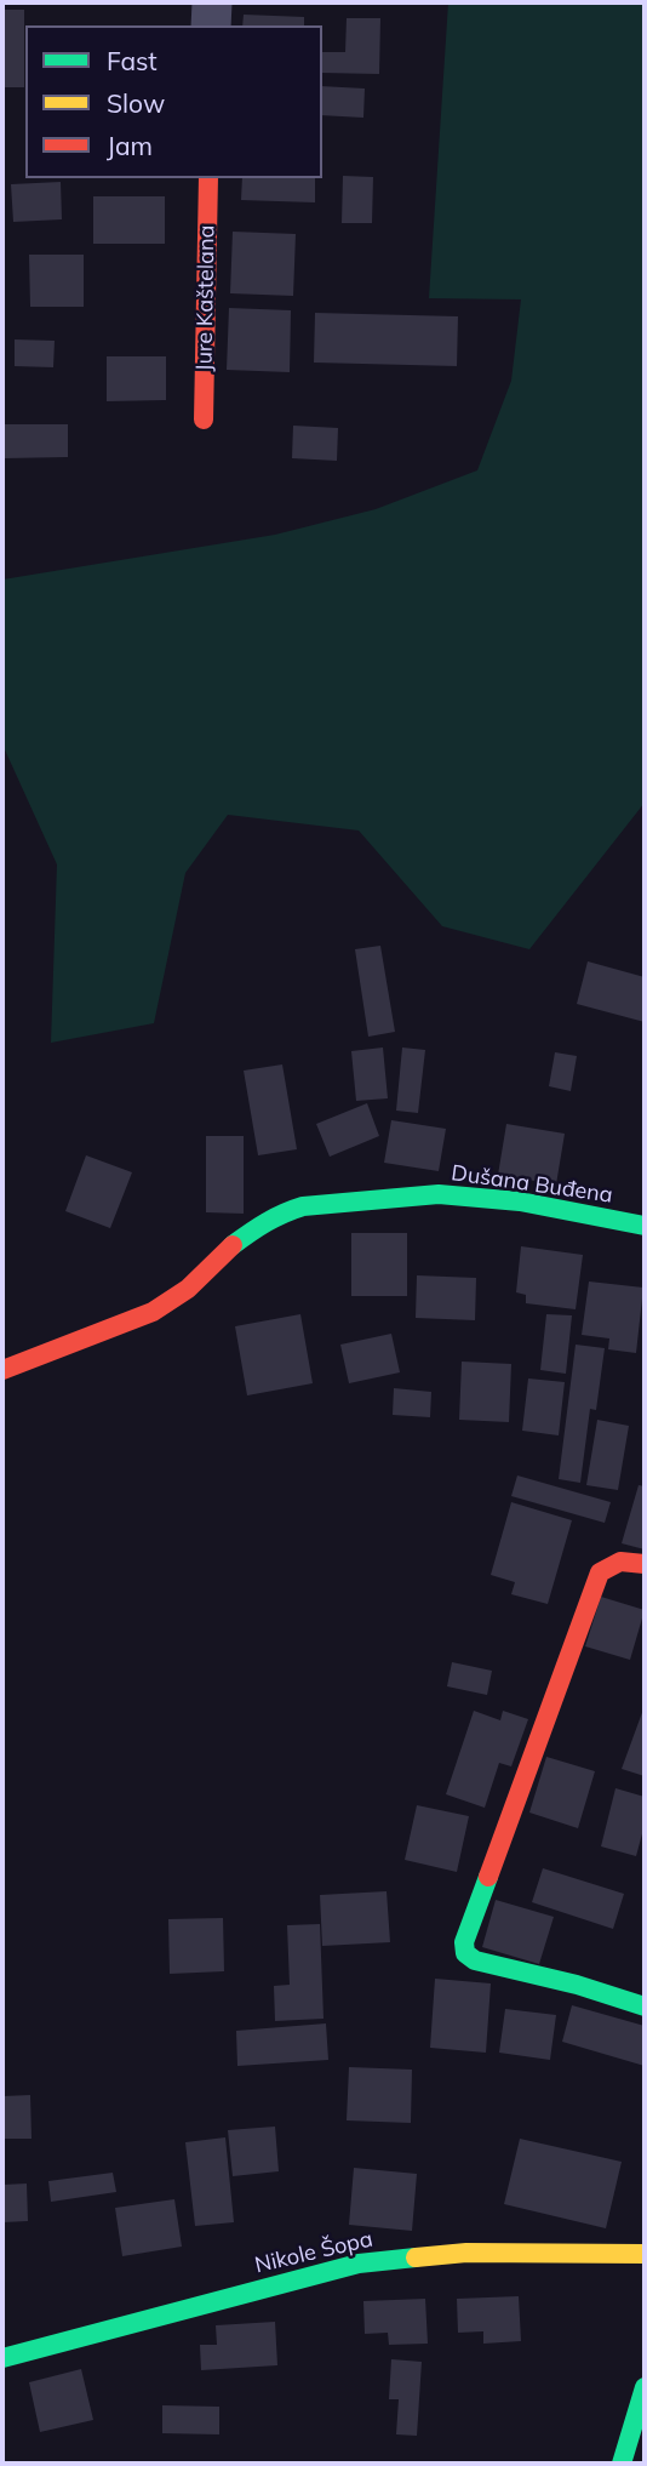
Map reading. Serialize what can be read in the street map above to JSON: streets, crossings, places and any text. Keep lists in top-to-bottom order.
{
  "streets": {
    "street": ["Jure Kaštelana", "Dušana Buđena", "Nikole Šopa"]
  },
  "legend": ["Fast", "Slow", "Jam"]
}
